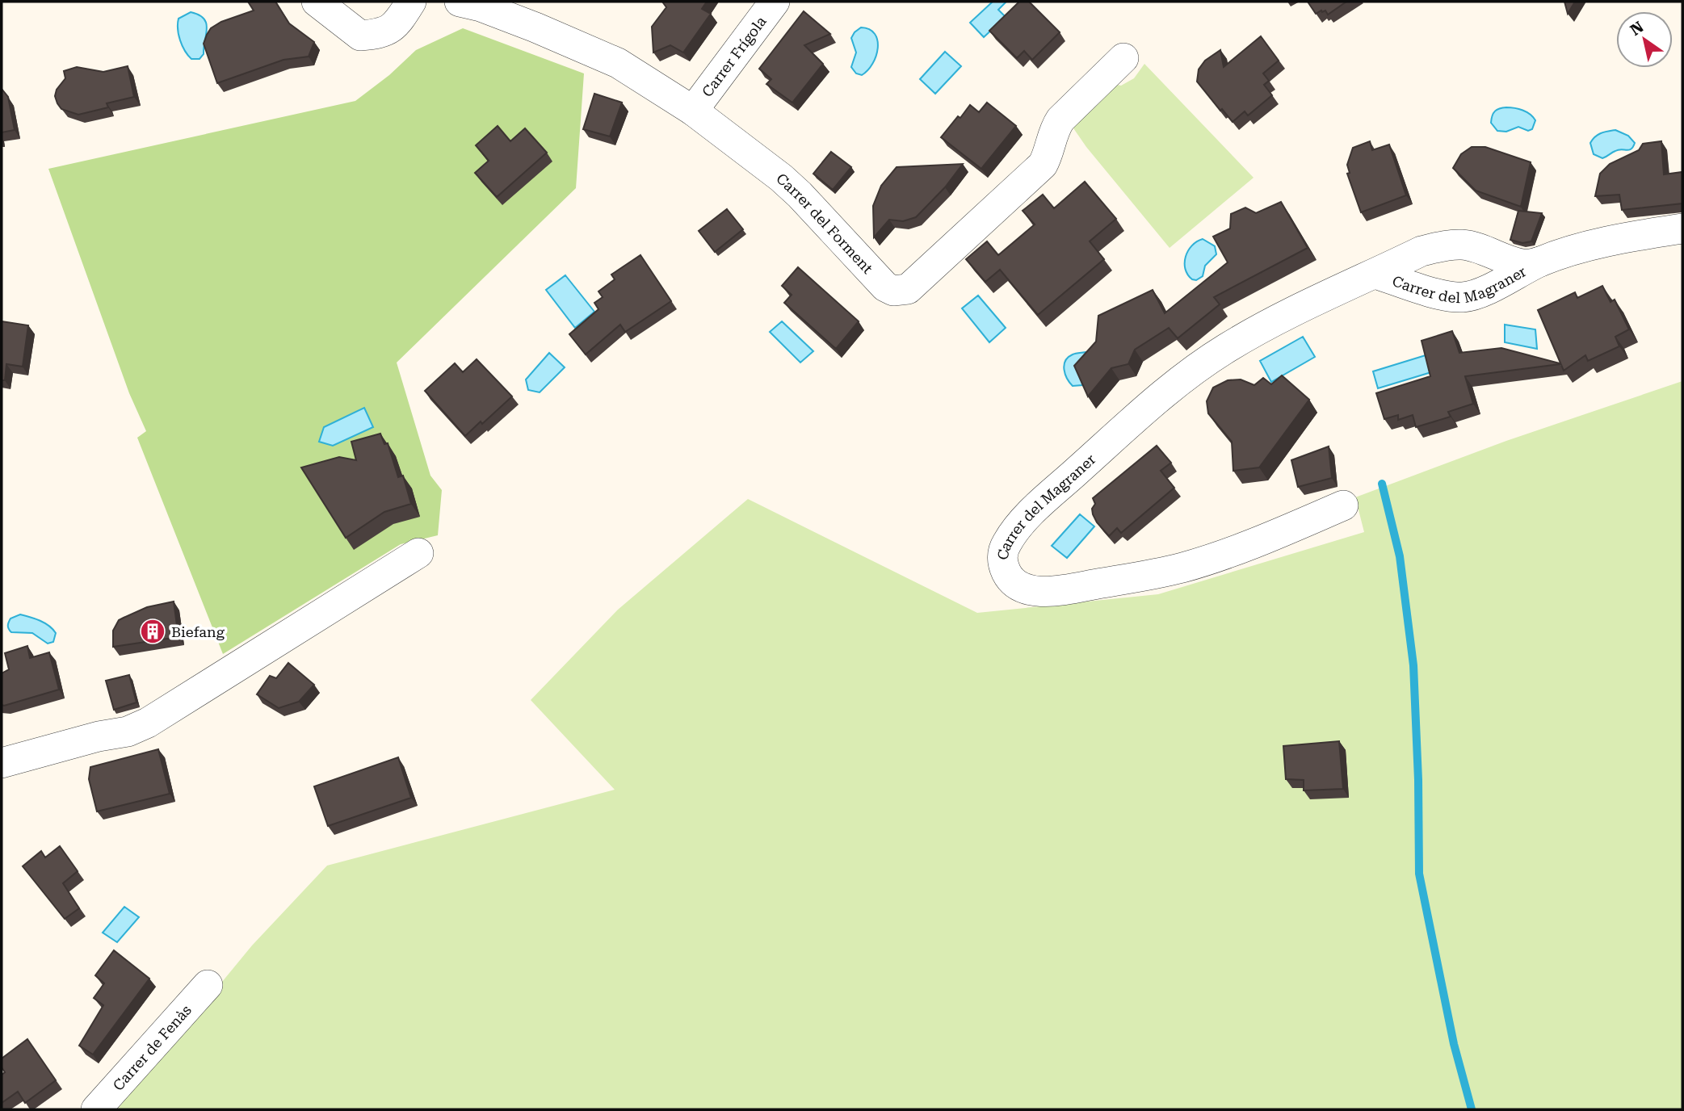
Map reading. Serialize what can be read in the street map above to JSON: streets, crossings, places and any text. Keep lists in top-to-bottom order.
{
  "streets": {
    "street": [
      "Carrer Frígola",
      "Carrer del Forment",
      "Carrer del Magraner",
      "Carrer de Fenàs"
    ]
  },
  "crossings": [
    ["Carrer Frígola", "Carrer del Forment"]
  ],
  "places": {
    "building": ["Biefang"]
  },
  "north": "top left"
}
